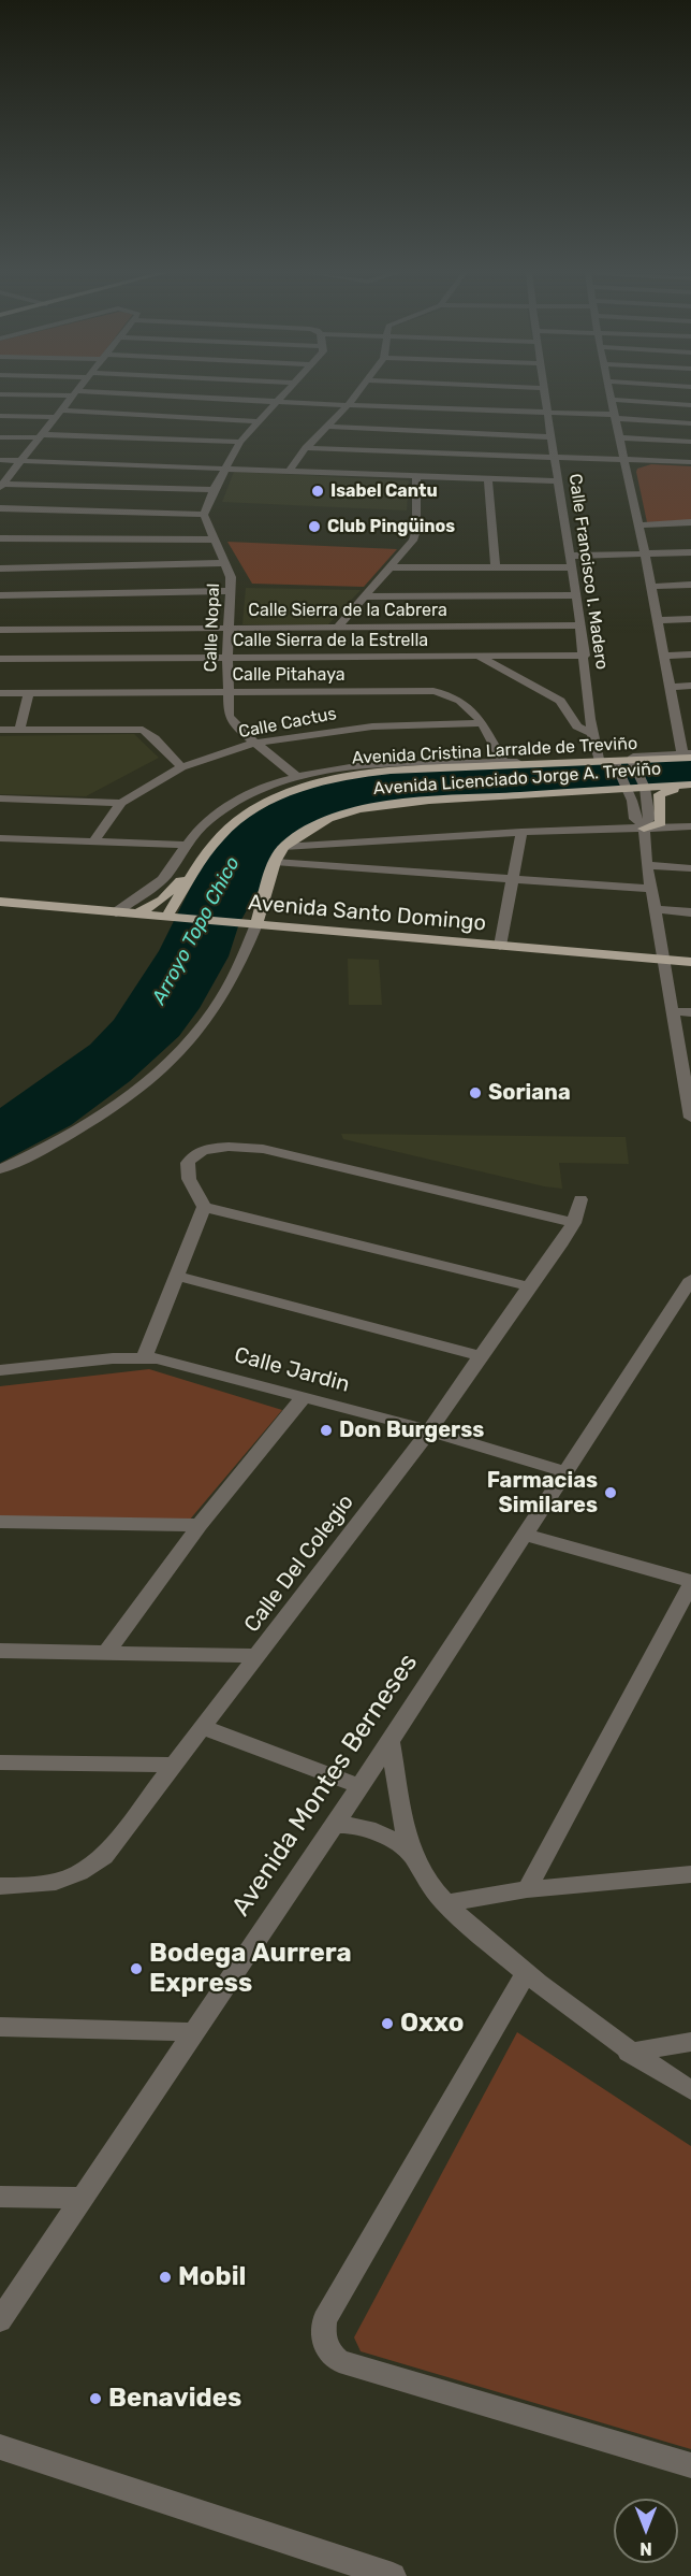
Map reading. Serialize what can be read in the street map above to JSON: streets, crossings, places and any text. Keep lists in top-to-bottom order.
{
  "streets": {
    "main road": ["Avenida Cristina Larralde de Treviño", "Avenida Licenciado Jorge A. Treviño", "Avenida Santo Domingo"],
    "street": [
      "Calle Francisco I. Madero",
      "Calle Sierra de la Cabrera",
      "Calle Nopal",
      "Calle Sierra de la Estrella",
      "Calle Pitahaya",
      "Calle Cactus",
      "Calle Jardin",
      "Calle Del Colegio",
      "Avenida Montes Berneses"
    ]
  },
  "crossings": [
    ["Calle Francisco I. Madero", "Calle Sierra de la Cabrera"],
    ["Calle Francisco I. Madero", "Calle Sierra de la Estrella"],
    ["Calle Sierra de la Cabrera", "Calle Nopal"],
    ["Calle Nopal", "Calle Sierra de la Estrella"],
    ["Calle Nopal", "Calle Pitahaya"],
    ["Calle Nopal", "Calle Cactus"],
    ["Calle Pitahaya", "Calle Cactus"],
    ["Avenida Cristina Larralde de Treviño", "Avenida Santo Domingo"],
    ["Avenida Licenciado Jorge A. Treviño", "Avenida Santo Domingo"],
    ["Calle Jardin", "Calle Del Colegio"],
    ["Calle Jardin", "Avenida Montes Berneses"]
  ],
  "water": ["Arroyo Topo Chico"],
  "places": [
    "Isabel Cantu",
    "Club Pingüinos",
    "Soriana",
    "Don Burgerss",
    "Farmacias Similares",
    "Bodega Aurrera Express",
    "Oxxo",
    "Mobil",
    "Benavides"
  ],
  "north": "bottom"
}
